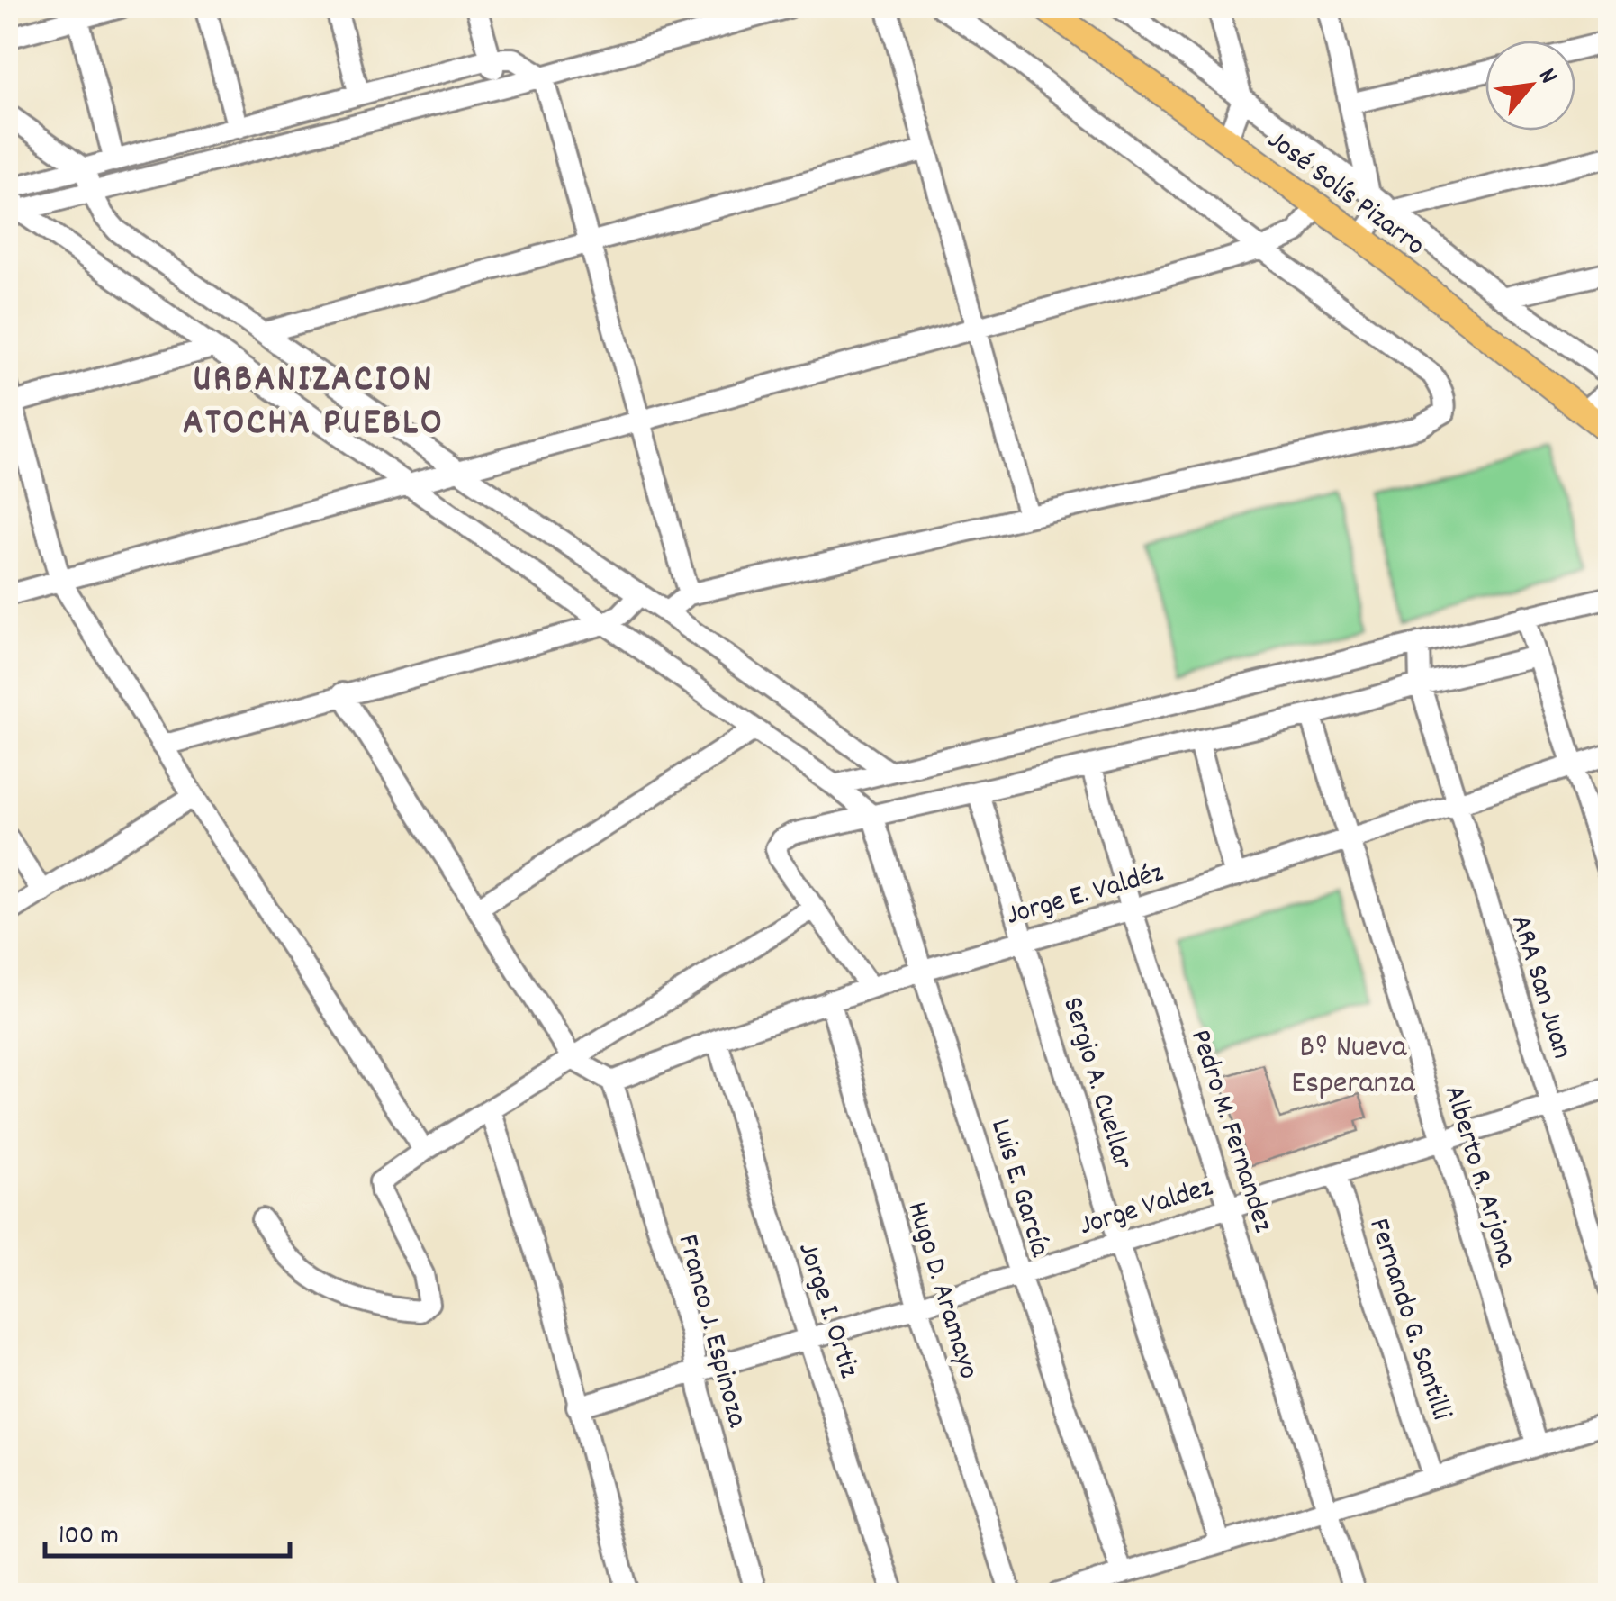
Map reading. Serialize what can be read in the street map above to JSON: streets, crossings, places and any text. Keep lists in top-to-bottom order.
{
  "streets": {
    "main road": ["José Solís Pizarro"],
    "street": [
      "Jorge E. Valdéz",
      "ARA San Juan",
      "Sergio A. Cuellar",
      "Pedro M. Fernandez",
      "Alberto R. Arjona",
      "Luis E. García",
      "Jorge Valdez",
      "Hugo D. Aramayo",
      "Jorge I. Ortiz",
      "Fernando G. Santilli",
      "Franco J. Espinoza"
    ]
  },
  "crossings": [
    ["Jorge E. Valdéz", "ARA San Juan"],
    ["Jorge E. Valdéz", "Sergio A. Cuellar"],
    ["Jorge E. Valdéz", "Pedro M. Fernandez"],
    ["Jorge E. Valdéz", "Alberto R. Arjona"],
    ["Jorge E. Valdéz", "Luis E. García"],
    ["Jorge E. Valdéz", "Hugo D. Aramayo"],
    ["Jorge E. Valdéz", "Jorge I. Ortiz"],
    ["Jorge E. Valdéz", "Franco J. Espinoza"],
    ["ARA San Juan", "Jorge Valdez"],
    ["Sergio A. Cuellar", "Jorge Valdez"],
    ["Pedro M. Fernandez", "Jorge Valdez"],
    ["Alberto R. Arjona", "Jorge Valdez"],
    ["Luis E. García", "Jorge Valdez"],
    ["Jorge Valdez", "Hugo D. Aramayo"],
    ["Jorge Valdez", "Jorge I. Ortiz"],
    ["Jorge Valdez", "Fernando G. Santilli"],
    ["Jorge Valdez", "Franco J. Espinoza"]
  ],
  "districts": ["URBANIZACION ATOCHA PUEBLO", "Bº Nueva Esperanza"],
  "scale_bar": "100 m",
  "north": "top right"
}
